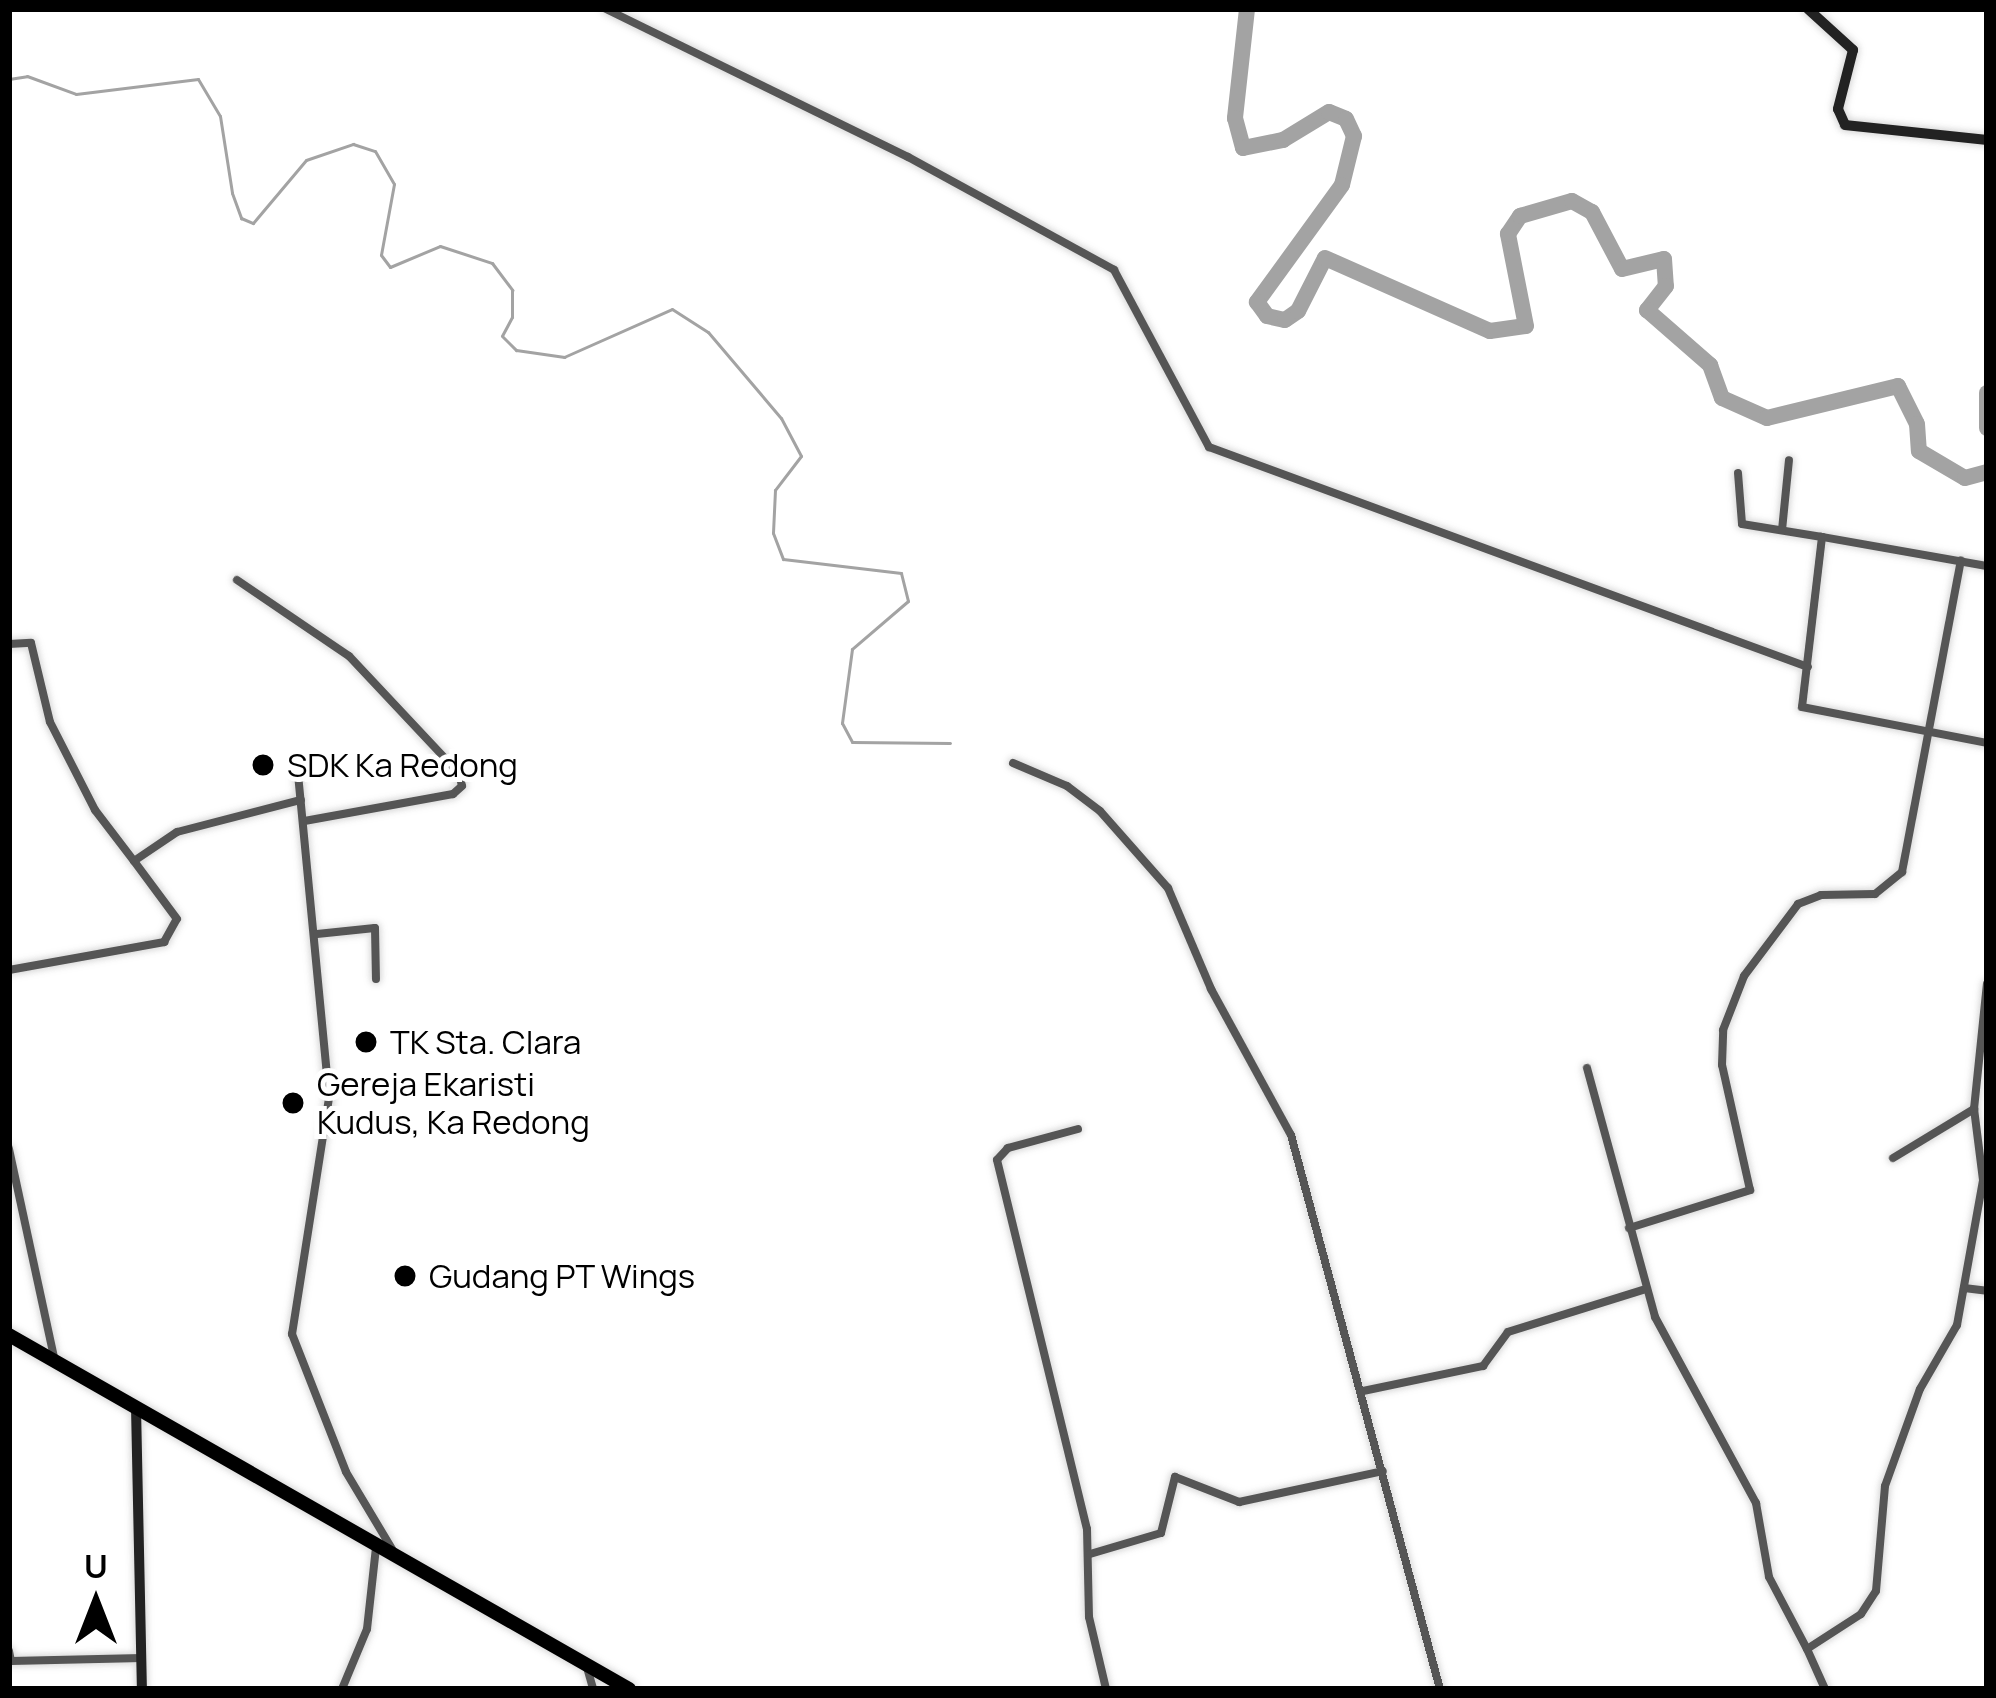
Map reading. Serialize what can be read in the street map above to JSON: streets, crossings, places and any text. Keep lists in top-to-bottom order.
{
  "places": [
    "SDK Ka Redong",
    "TK Sta. Clara",
    "Gereja Ekaristi Kudus, Ka Redong",
    "Gudang PT Wings"
  ],
  "north": "top"
}
